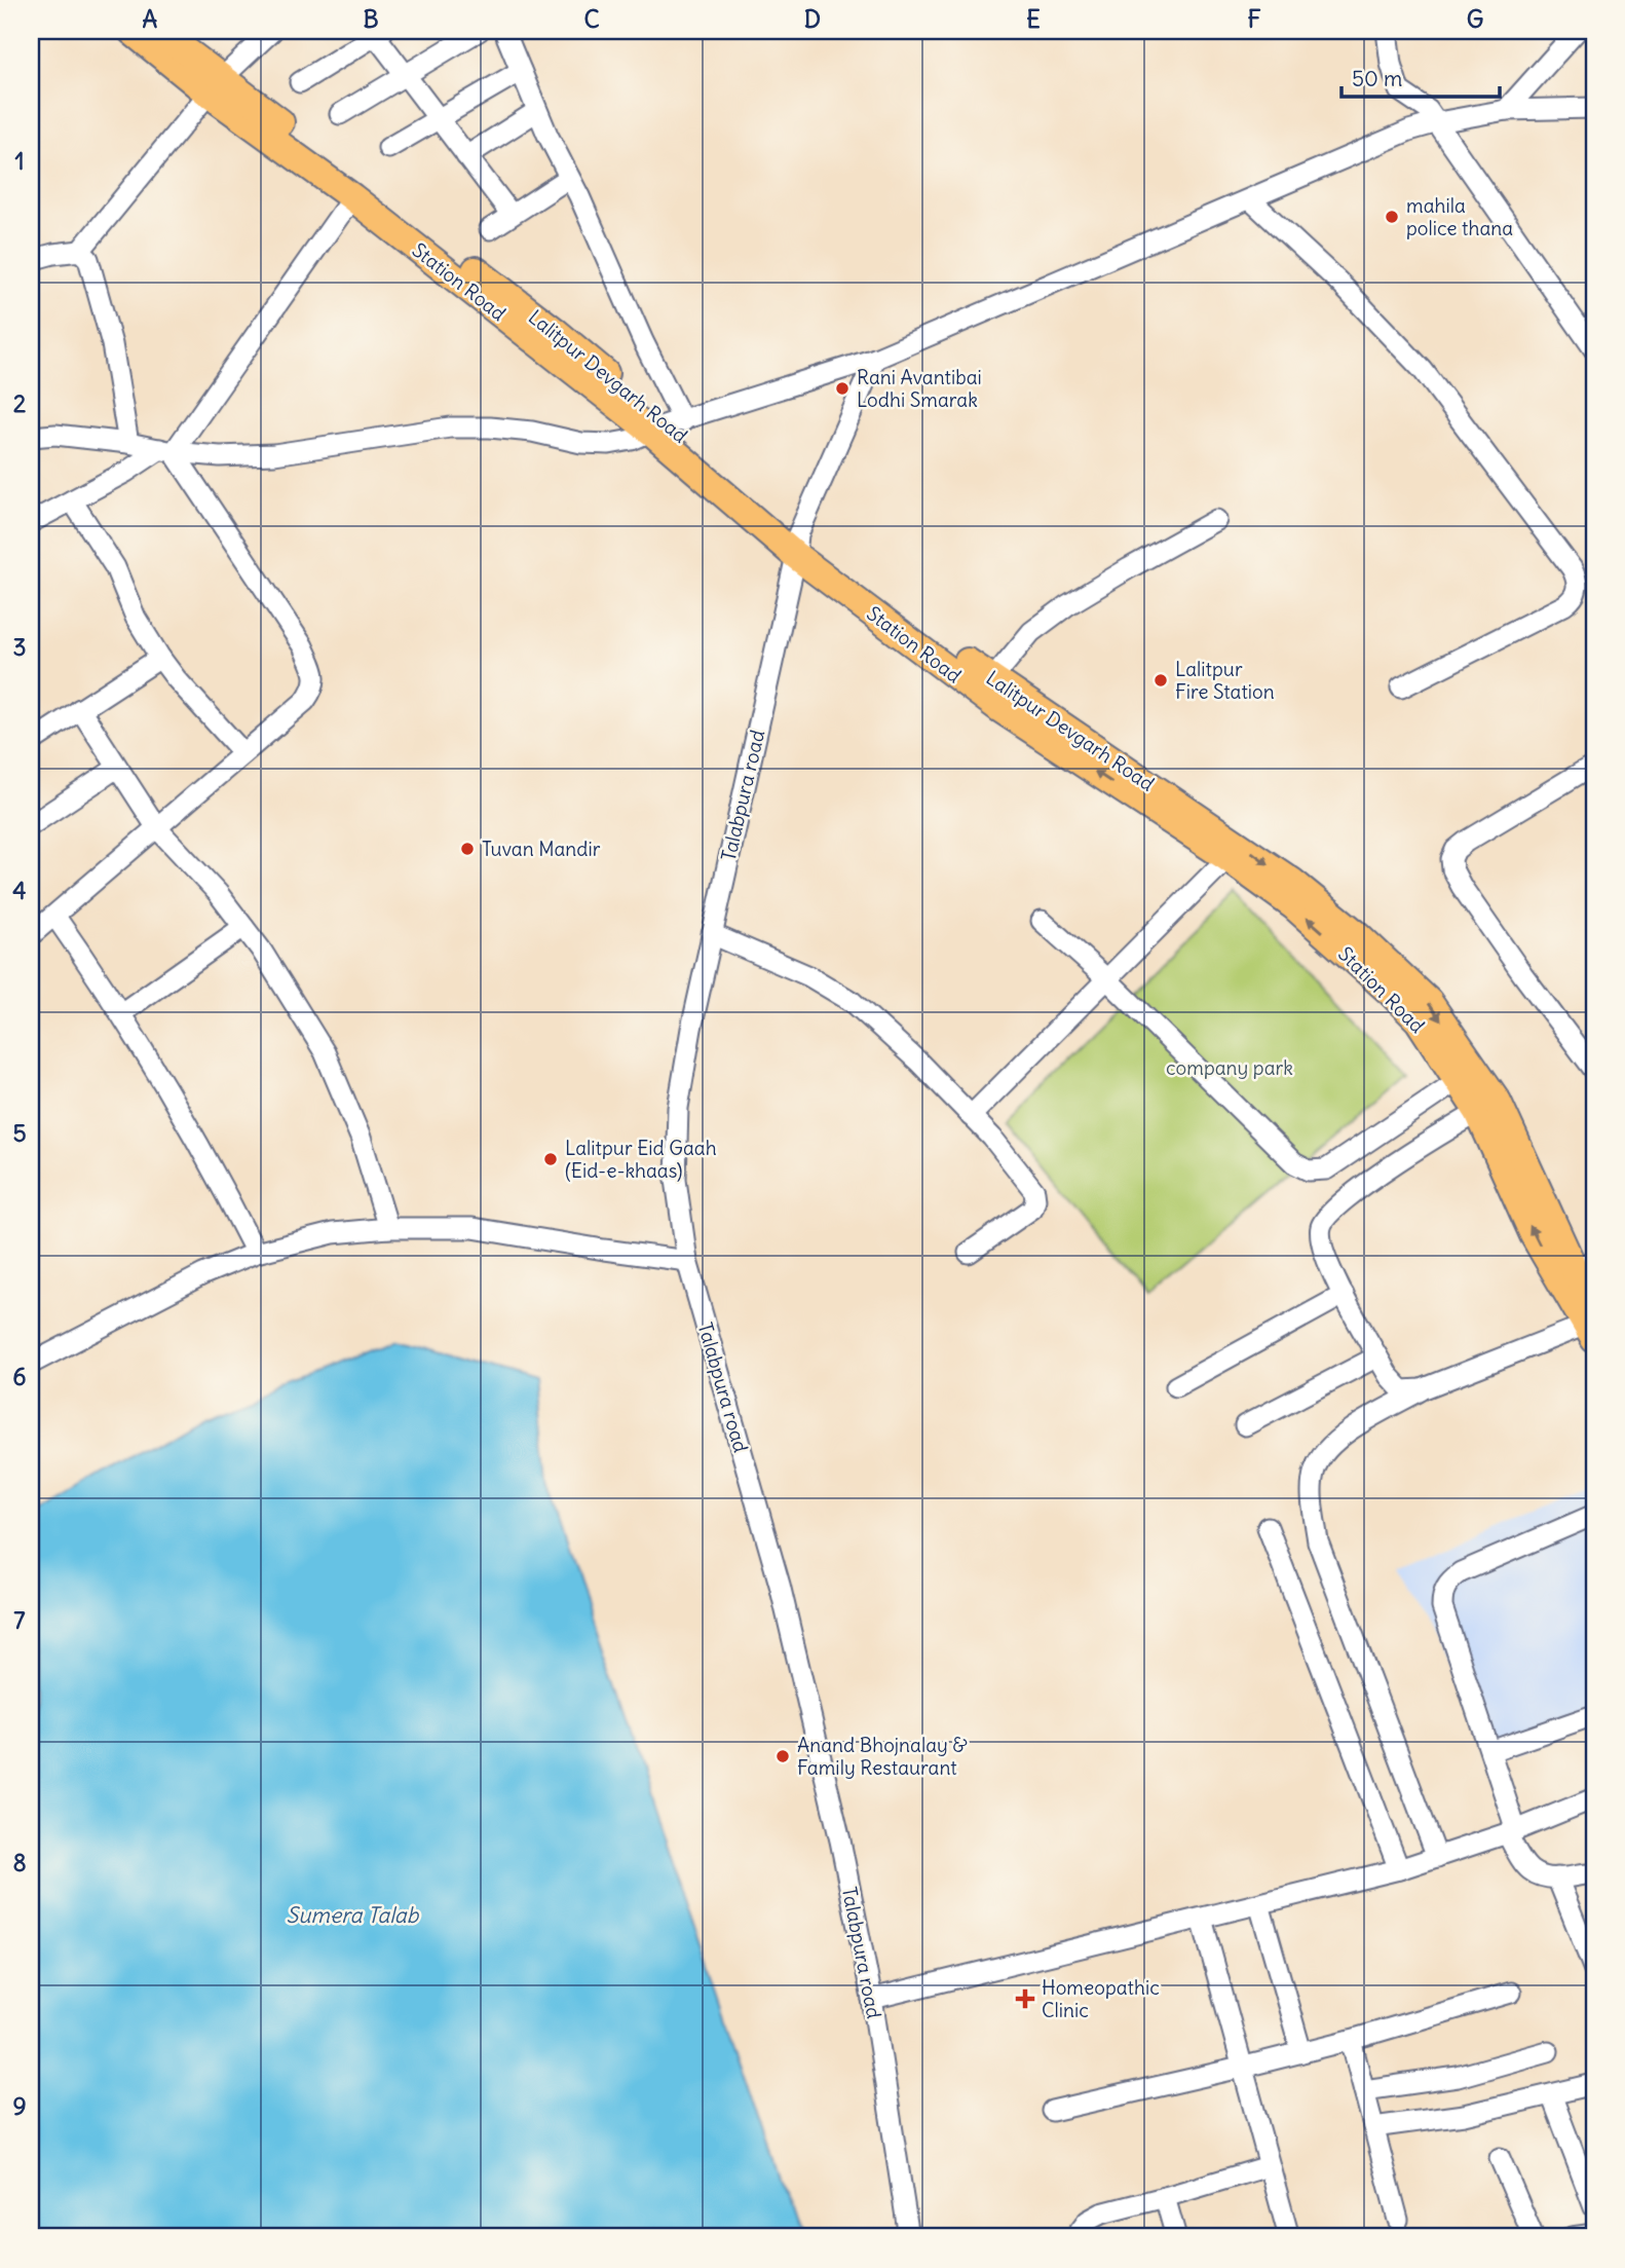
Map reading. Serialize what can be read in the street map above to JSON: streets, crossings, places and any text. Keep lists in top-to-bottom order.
{
  "streets": {
    "main road": ["Station Road", "Lalitpur Devgarh Road"],
    "street": ["Talabpura road"]
  },
  "crossings": [
    ["Station Road", "Lalitpur Devgarh Road"],
    ["Station Road", "Talabpura road"],
    ["Lalitpur Devgarh Road", "Talabpura road"]
  ],
  "one_way": ["Station Road"],
  "water": ["Sumera Talab"],
  "parks": ["company park"],
  "places": {
    "other": [
      "mahila police thana",
      "Rani Avantibai Lodhi Smarak",
      "Lalitpur Fire Station",
      "Tuvan Mandir",
      "Lalitpur Eid Gaah (Eid-e-khaas)",
      "Anand Bhojnalay & Family Restaurant"
    ],
    "health": ["Homeopathic Clinic"]
  },
  "scale_bar": "50 m",
  "grid": {
    "columns": [
      "A",
      "B",
      "C",
      "D",
      "E",
      "F",
      "G"
    ],
    "rows": [
      "1",
      "2",
      "3",
      "4",
      "5",
      "6",
      "7",
      "8",
      "9"
    ]
  }
}
